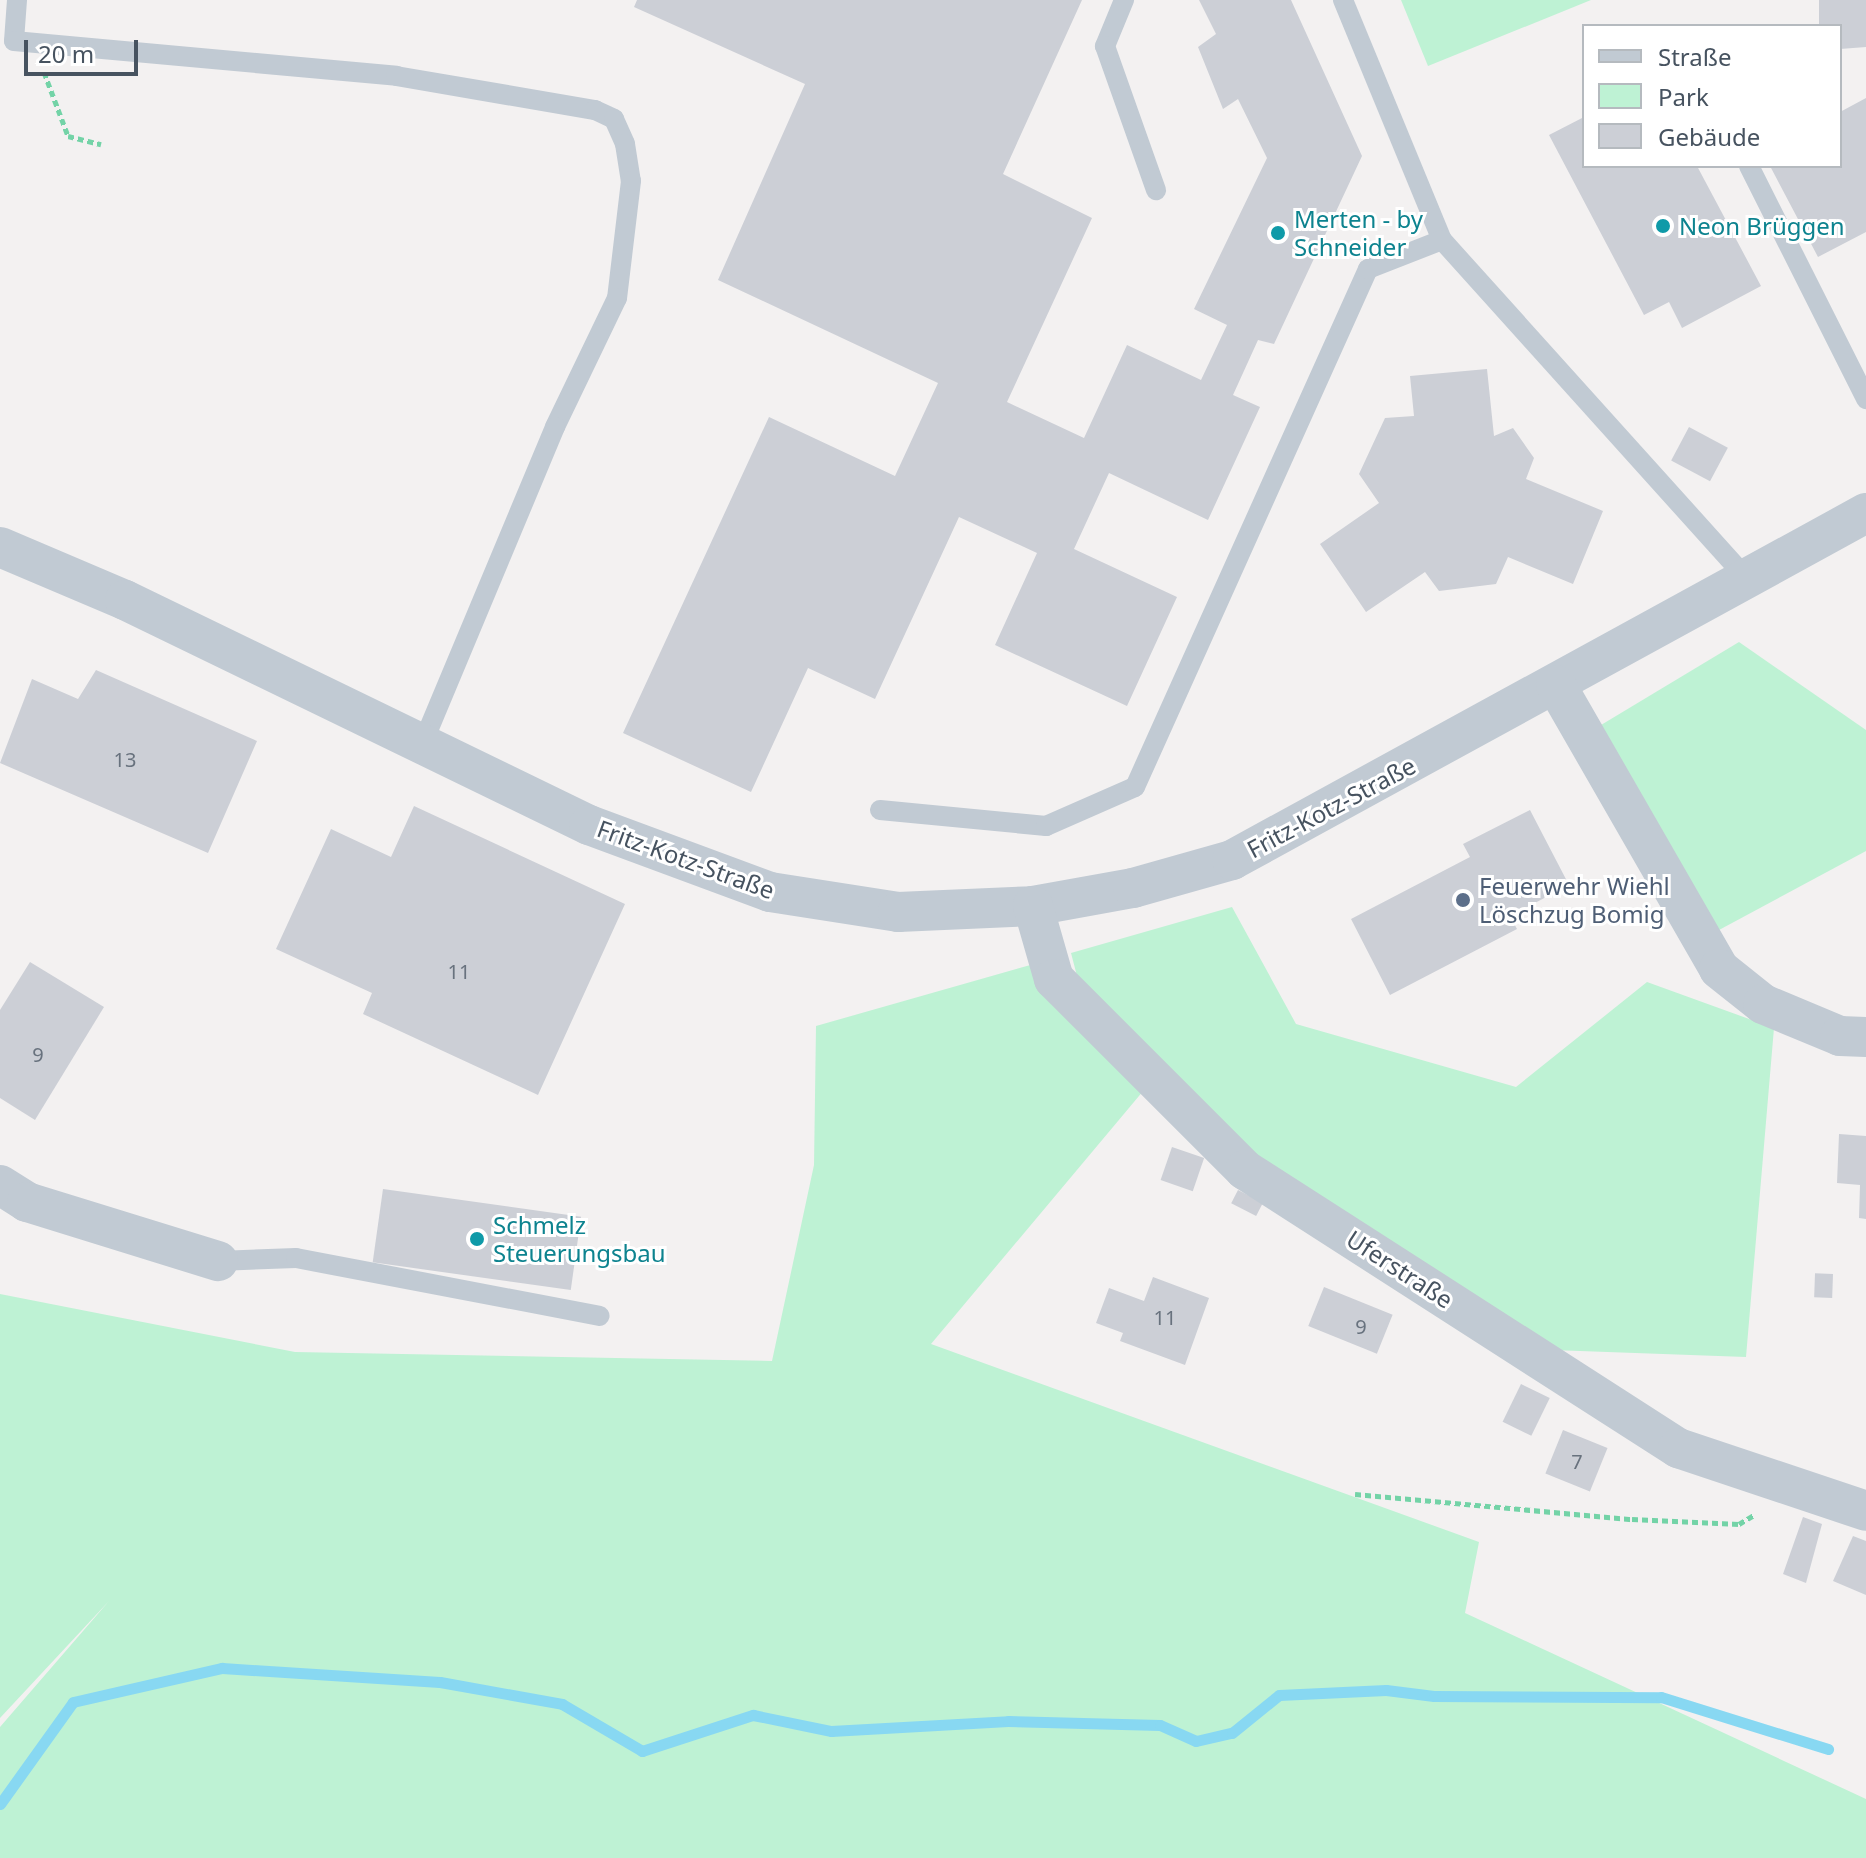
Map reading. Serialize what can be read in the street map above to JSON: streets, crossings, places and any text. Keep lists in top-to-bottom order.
{
  "streets": {
    "street": ["Fritz-Kotz-Straße", "Uferstraße"]
  },
  "crossings": [
    ["Fritz-Kotz-Straße", "Uferstraße"]
  ],
  "places": [
    "Neon Brüggen",
    "Merten - by Schneider",
    "Feuerwehr Wiehl Löschzug Bomig",
    "Schmelz Steuerungsbau"
  ],
  "house_numbers": [
    "13",
    "11",
    "9",
    "11",
    "9",
    "7"
  ],
  "legend": ["Straße", "Park", "Gebäude"],
  "scale_bar": "20 m"
}
